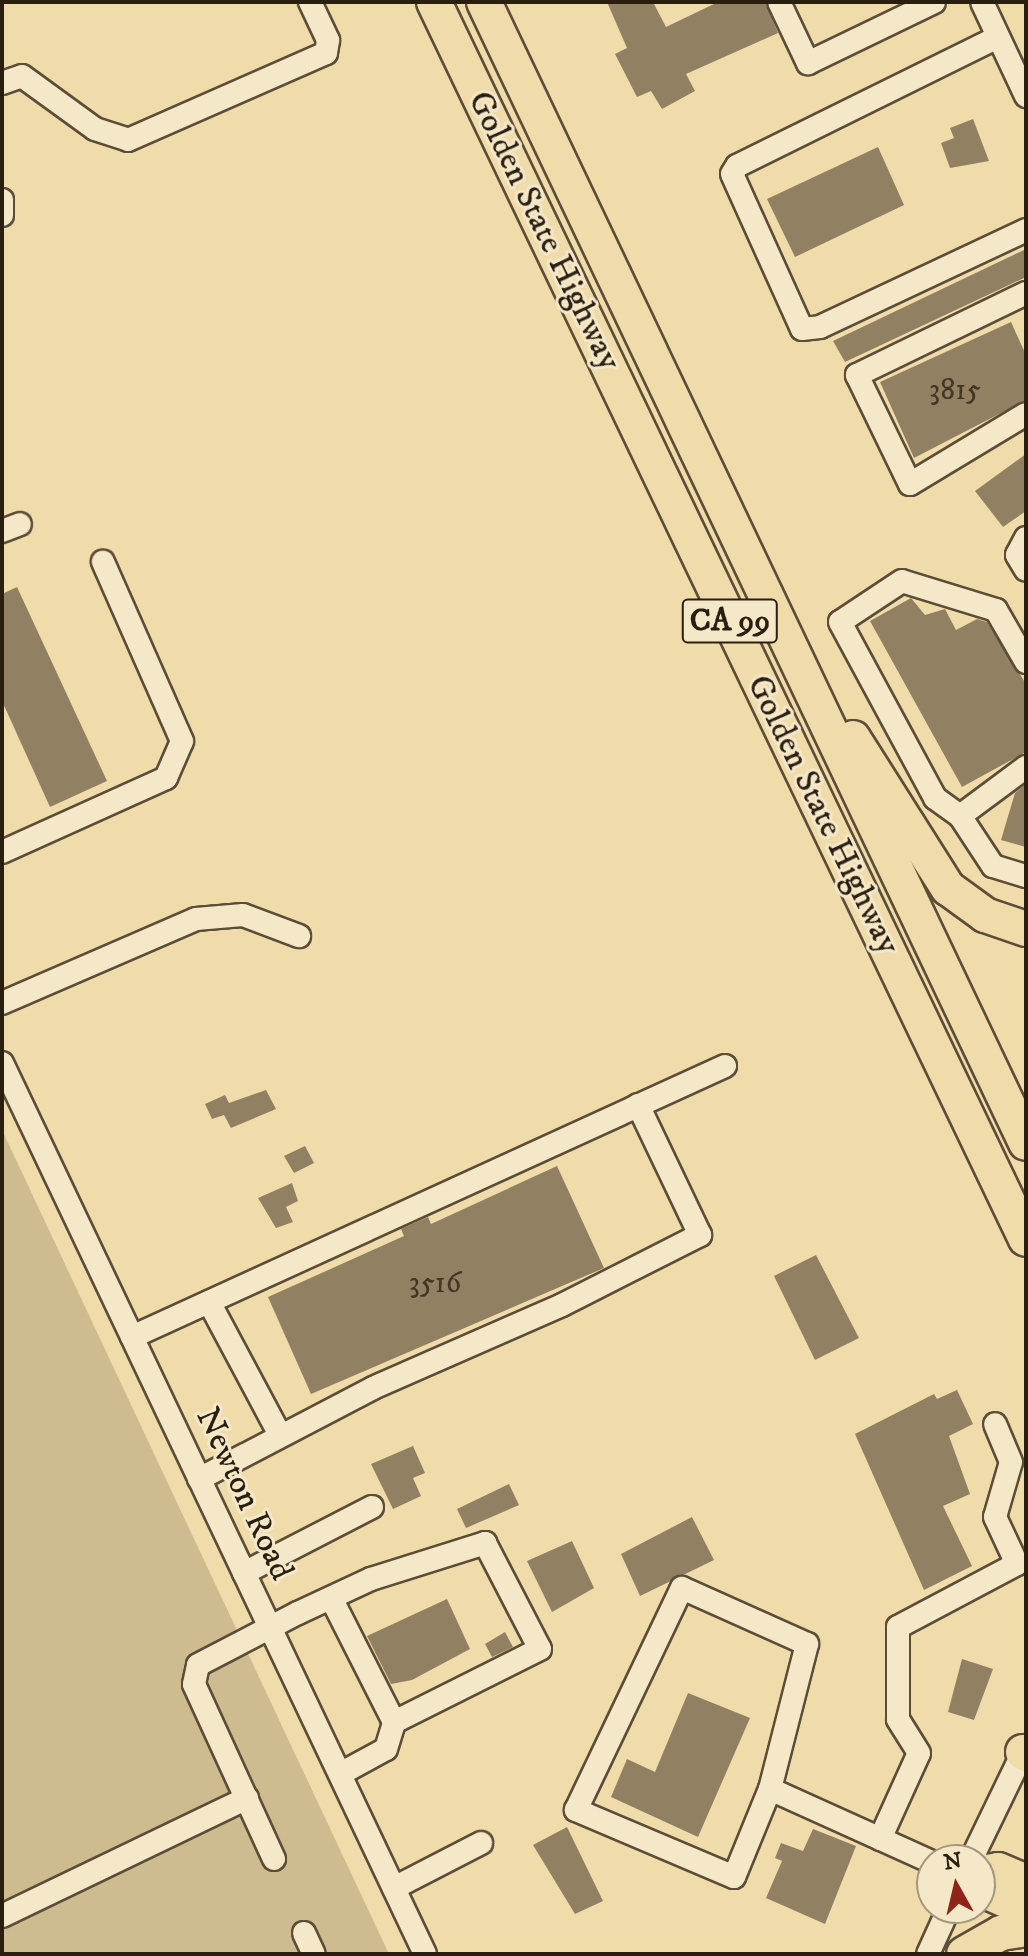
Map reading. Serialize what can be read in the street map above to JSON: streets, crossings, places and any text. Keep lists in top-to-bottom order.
{
  "streets": {
    "highway": ["Golden State Highway", "CA 99"],
    "street": ["Newton Road"]
  },
  "house_numbers": ["3815", "3516"],
  "north": "top"
}
